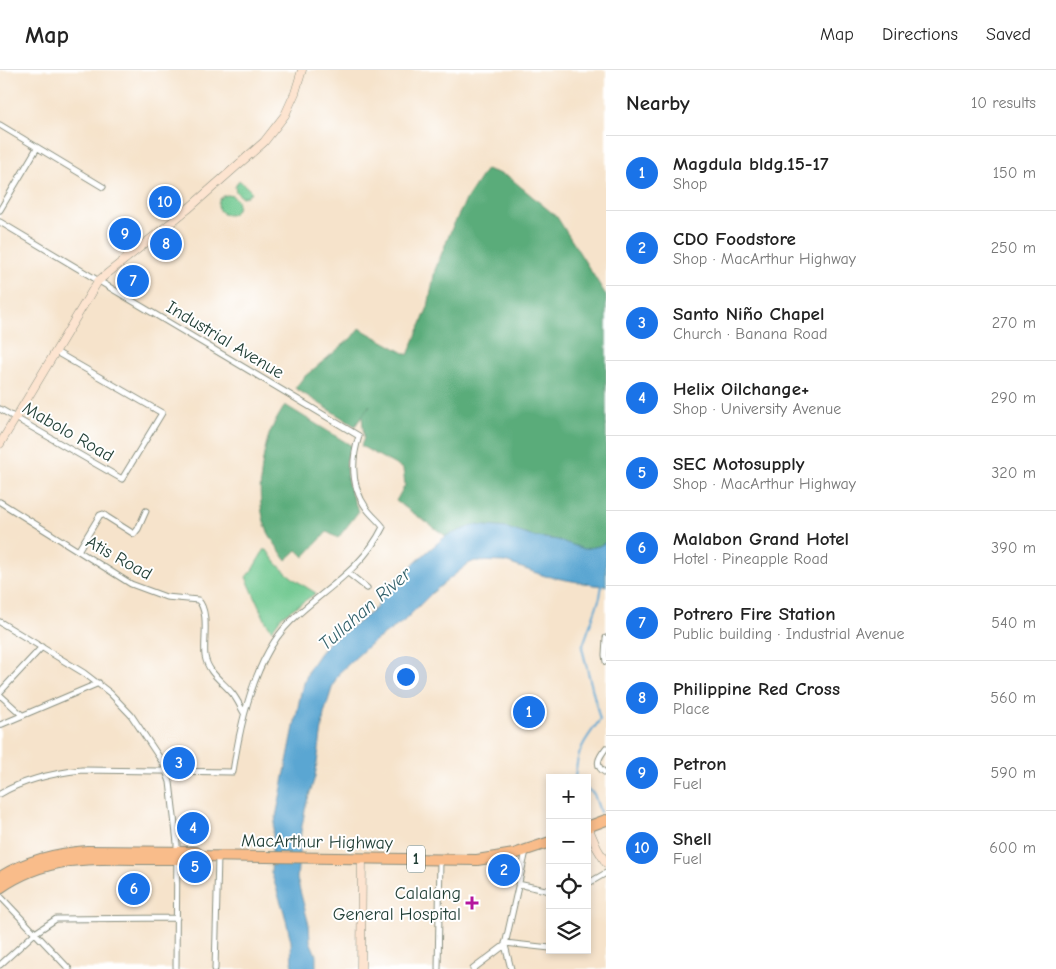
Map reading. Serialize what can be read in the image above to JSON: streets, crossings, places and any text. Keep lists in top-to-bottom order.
{
  "streets": {
    "highway": ["MacArthur Highway", "1"],
    "street": ["Industrial Avenue", "Mabolo Road", "Atis Road"]
  },
  "water": ["Tullahan River"],
  "places": {
    "health": ["Calalang General Hospital"]
  },
  "page": {
    "header": "Map",
    "nav": ["Map", "Directions", "Saved"],
    "heading": ["Nearby", "10 results"],
    "list": [
      {
        "mark": "1",
        "name": "Magdula bldg.15-17",
        "note": "Shop",
        "value": "150 m"
      },
      {
        "mark": "2",
        "name": "CDO Foodstore",
        "note": "Shop · MacArthur Highway",
        "value": "250 m"
      },
      {
        "mark": "3",
        "name": "Santo Niño Chapel",
        "note": "Church · Banana Road",
        "value": "270 m"
      },
      {
        "mark": "4",
        "name": "Helix Oilchange+",
        "note": "Shop · University Avenue",
        "value": "290 m"
      },
      {
        "mark": "5",
        "name": "SEC Motosupply",
        "note": "Shop · MacArthur Highway",
        "value": "320 m"
      },
      {
        "mark": "6",
        "name": "Malabon Grand Hotel",
        "note": "Hotel · Pineapple Road",
        "value": "390 m"
      },
      {
        "mark": "7",
        "name": "Potrero Fire Station",
        "note": "Public building · Industrial Avenue",
        "value": "540 m"
      },
      {
        "mark": "8",
        "name": "Philippine Red Cross",
        "note": "Place",
        "value": "560 m"
      },
      {
        "mark": "9",
        "name": "Petron",
        "note": "Fuel",
        "value": "590 m"
      },
      {
        "mark": "10",
        "name": "Shell",
        "note": "Fuel",
        "value": "600 m"
      }
    ],
    "pins": [
      "10",
      "9",
      "8",
      "7",
      "1",
      "3",
      "4",
      "5",
      "2",
      "6"
    ],
    "map_buttons": ["+", "−"]
  }
}
